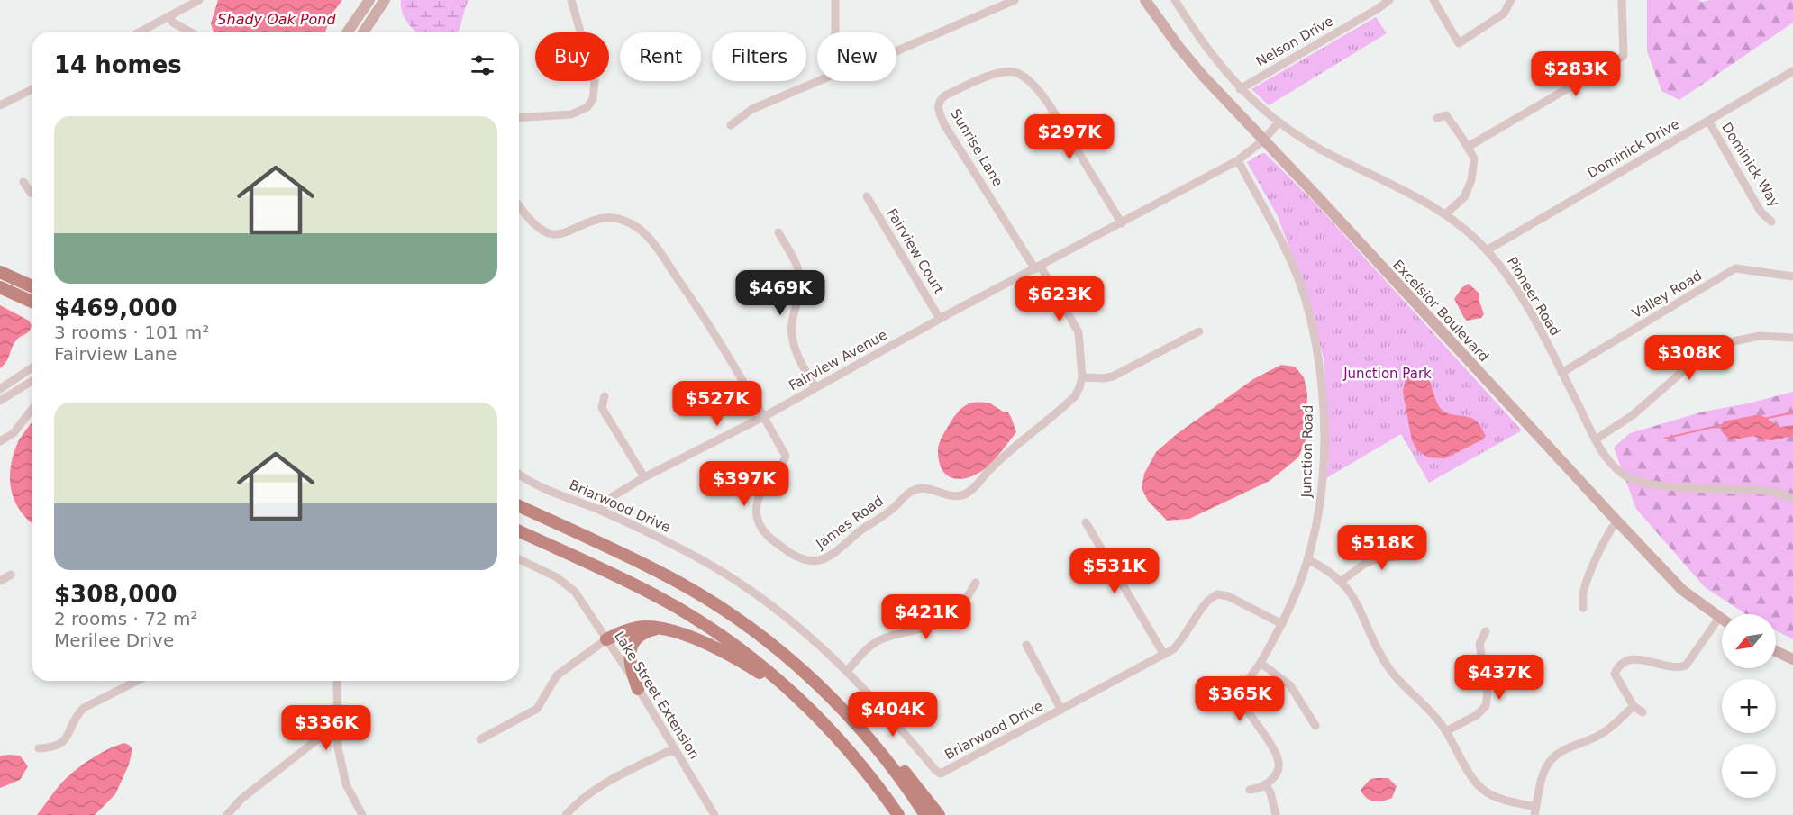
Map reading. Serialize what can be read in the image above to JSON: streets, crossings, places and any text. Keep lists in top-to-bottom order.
{
  "streets": {
    "main road": ["Excelsior Boulevard"],
    "street": [
      "Nelson Drive",
      "Sunrise Lane",
      "Dominick Drive",
      "Dominick Way",
      "Fairview Court",
      "Valley Road",
      "Pioneer Road",
      "Fairview Avenue",
      "Junction Road",
      "Briarwood Drive",
      "James Road",
      "Lake Street Extension"
    ]
  },
  "crossings": [
    ["Nelson Drive", "Pioneer Road"],
    ["Sunrise Lane", "Fairview Avenue"],
    ["Sunrise Lane", "James Road"],
    ["Dominick Drive", "Dominick Way"],
    ["Dominick Drive", "Pioneer Road"],
    ["Fairview Court", "Fairview Avenue"],
    ["Valley Road", "Pioneer Road"],
    ["Pioneer Road", "Fairview Avenue"],
    ["Excelsior Boulevard", "Fairview Avenue"],
    ["Fairview Avenue", "Junction Road"],
    ["Fairview Avenue", "Briarwood Drive"],
    ["Fairview Avenue", "James Road"],
    ["Junction Road", "Briarwood Drive"]
  ],
  "water": ["Shady Oak Pond"],
  "parks": ["Junction Park"],
  "north": "bottom left",
  "page": {
    "chip": [
      "Buy",
      "Rent",
      "Filters",
      "New"
    ],
    "heading": "14 homes",
    "price": [
      "$283K",
      "$297K",
      "$469K",
      "$623K",
      "$308K",
      "$527K",
      "$397K",
      "$518K",
      "$531K",
      "$421K",
      "$437K",
      "$365K",
      "$404K",
      "$336K"
    ],
    "list": [
      {
        "name": "$469,000",
        "note": "3 rooms · 101 m² · Fairview Lane"
      },
      {
        "name": "$308,000",
        "note": "2 rooms · 72 m² · Merilee Drive"
      }
    ],
    "map_buttons": ["+", "−"]
  }
}
